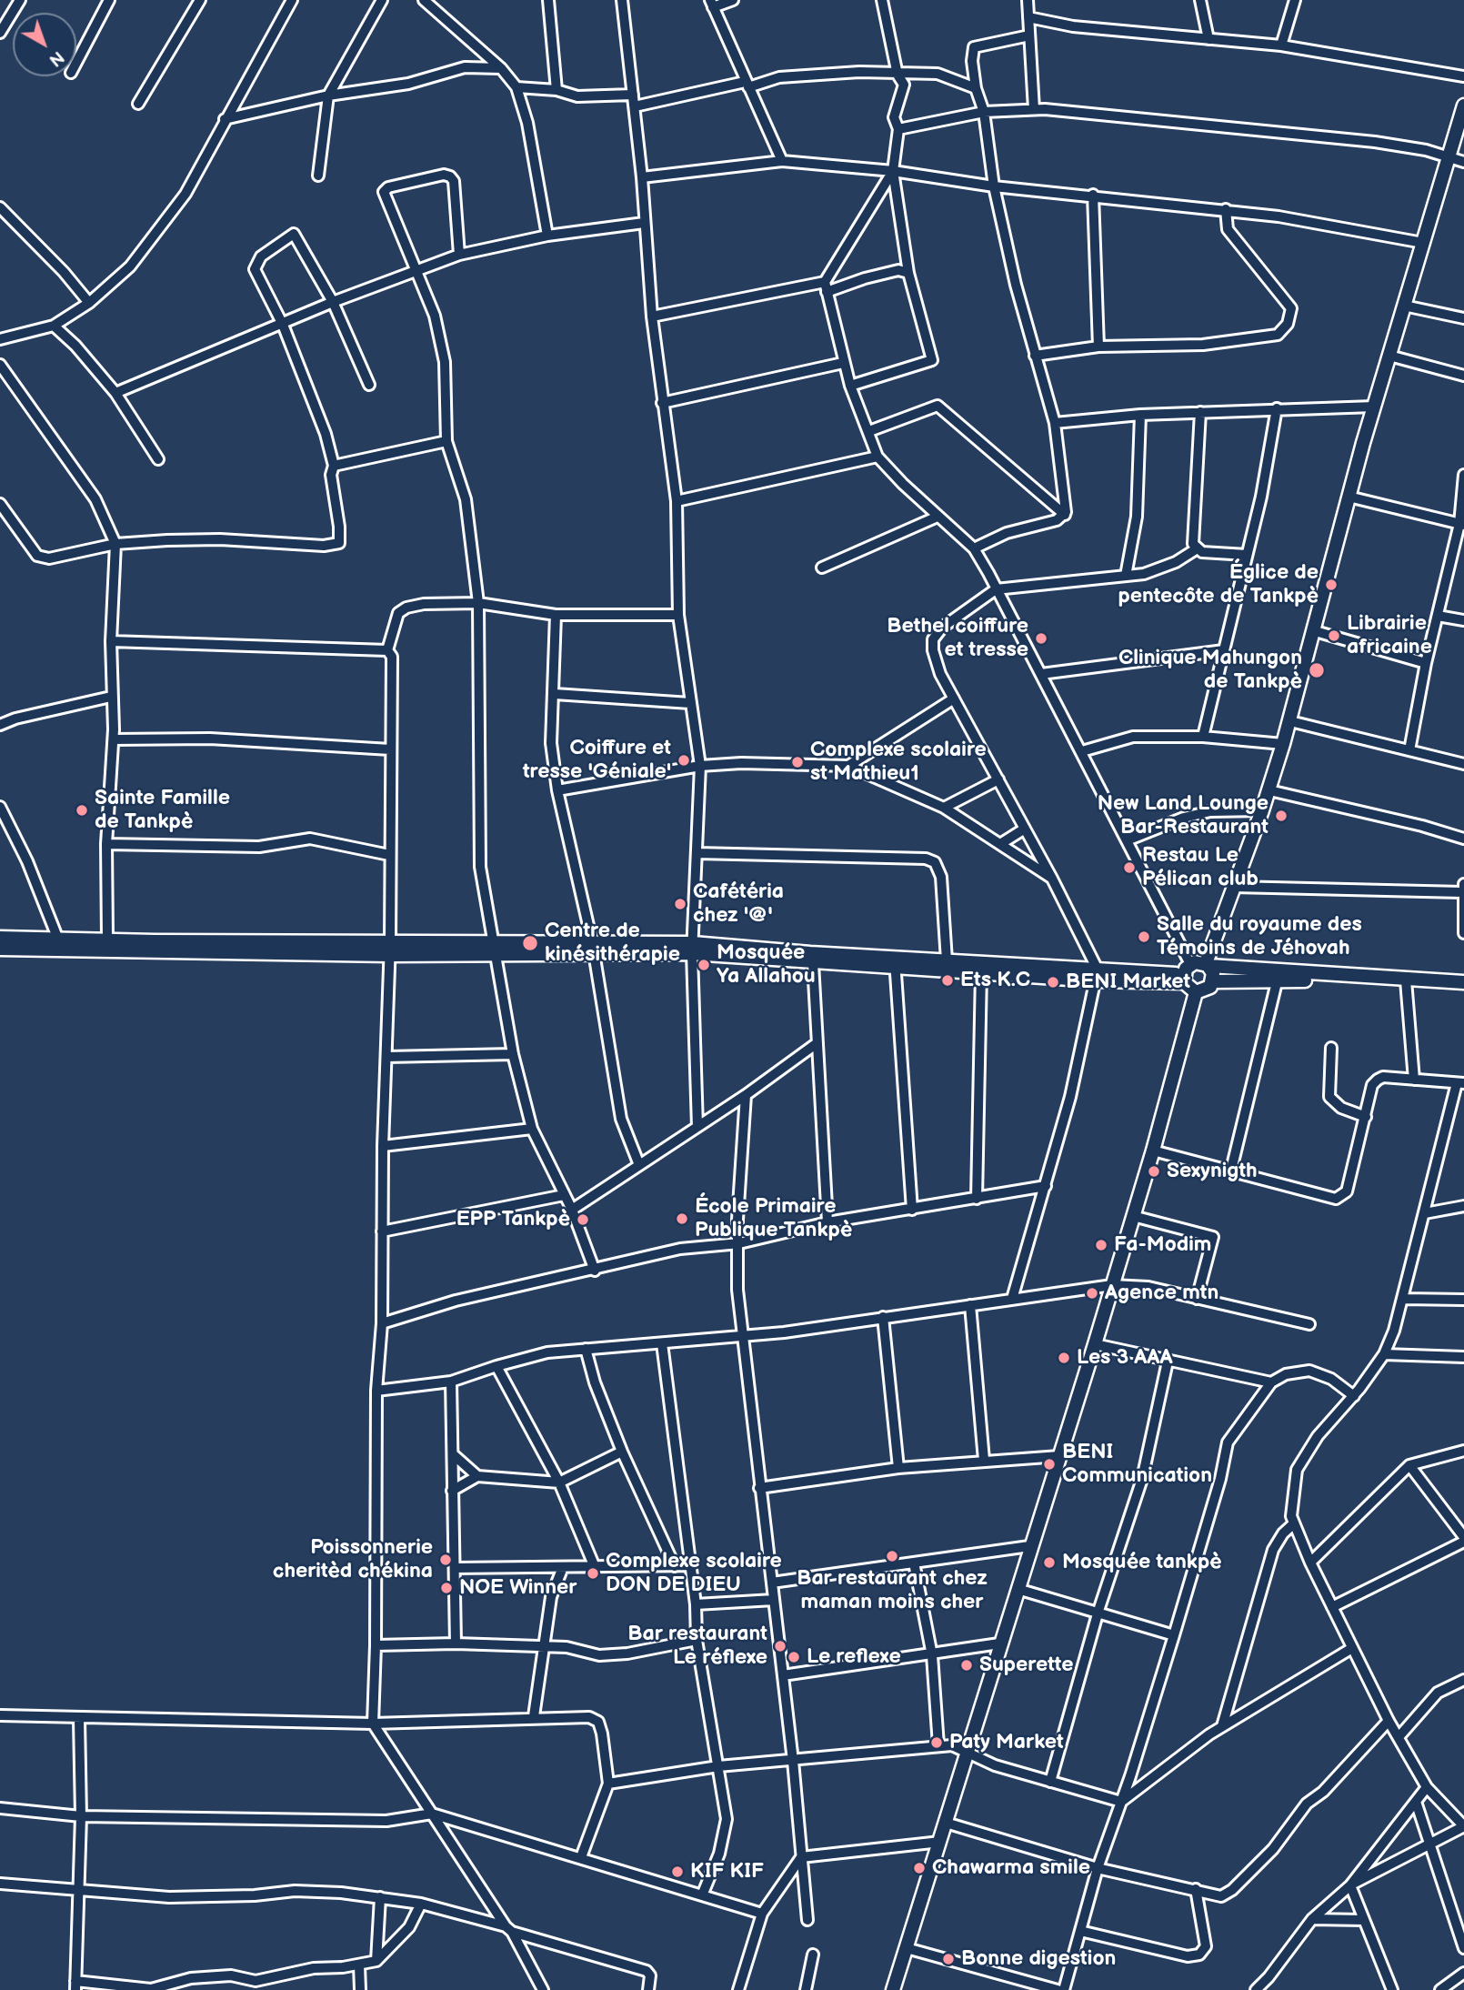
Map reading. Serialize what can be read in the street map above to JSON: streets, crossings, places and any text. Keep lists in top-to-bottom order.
{
  "places": [
    "Églice de pentecôte de Tankpè",
    "Librairie africaine",
    "Bethel coiffure et tresse",
    "Clinique Mahungon de Tankpè",
    "Coiffure et tresse 'Géniale'",
    "Complexe scolaire st Mathieu1",
    "Sainte Famille de Tankpè",
    "New Land Lounge Bar-Restaurant",
    "Restau Le Pélican club",
    "Cafétéria chez '@'",
    "Salle du royaume des Témoins de Jéhovah",
    "Centre de kinésithérapie",
    "Mosquée Ya Allahou",
    "Ets K.C",
    "BENI Market",
    "Sexynigth",
    "École Primaire Publique Tankpè",
    "EPP Tankpè",
    "Fa-Modim",
    "Agence mtn",
    "Les 3 AAA",
    "BENI Communication",
    "Bar restaurant chez maman moins cher",
    "Poissonnerie cheritèd chékina",
    "Mosquée tankpè",
    "Complexe scolaire DON DE DIEU",
    "NOE Winner",
    "Bar restaurant Le réflexe",
    "Le reflexe",
    "Superette",
    "Paty Market",
    "Chawarma smile",
    "KIF KIF",
    "Bonne digestion"
  ],
  "north": "bottom right"
}
